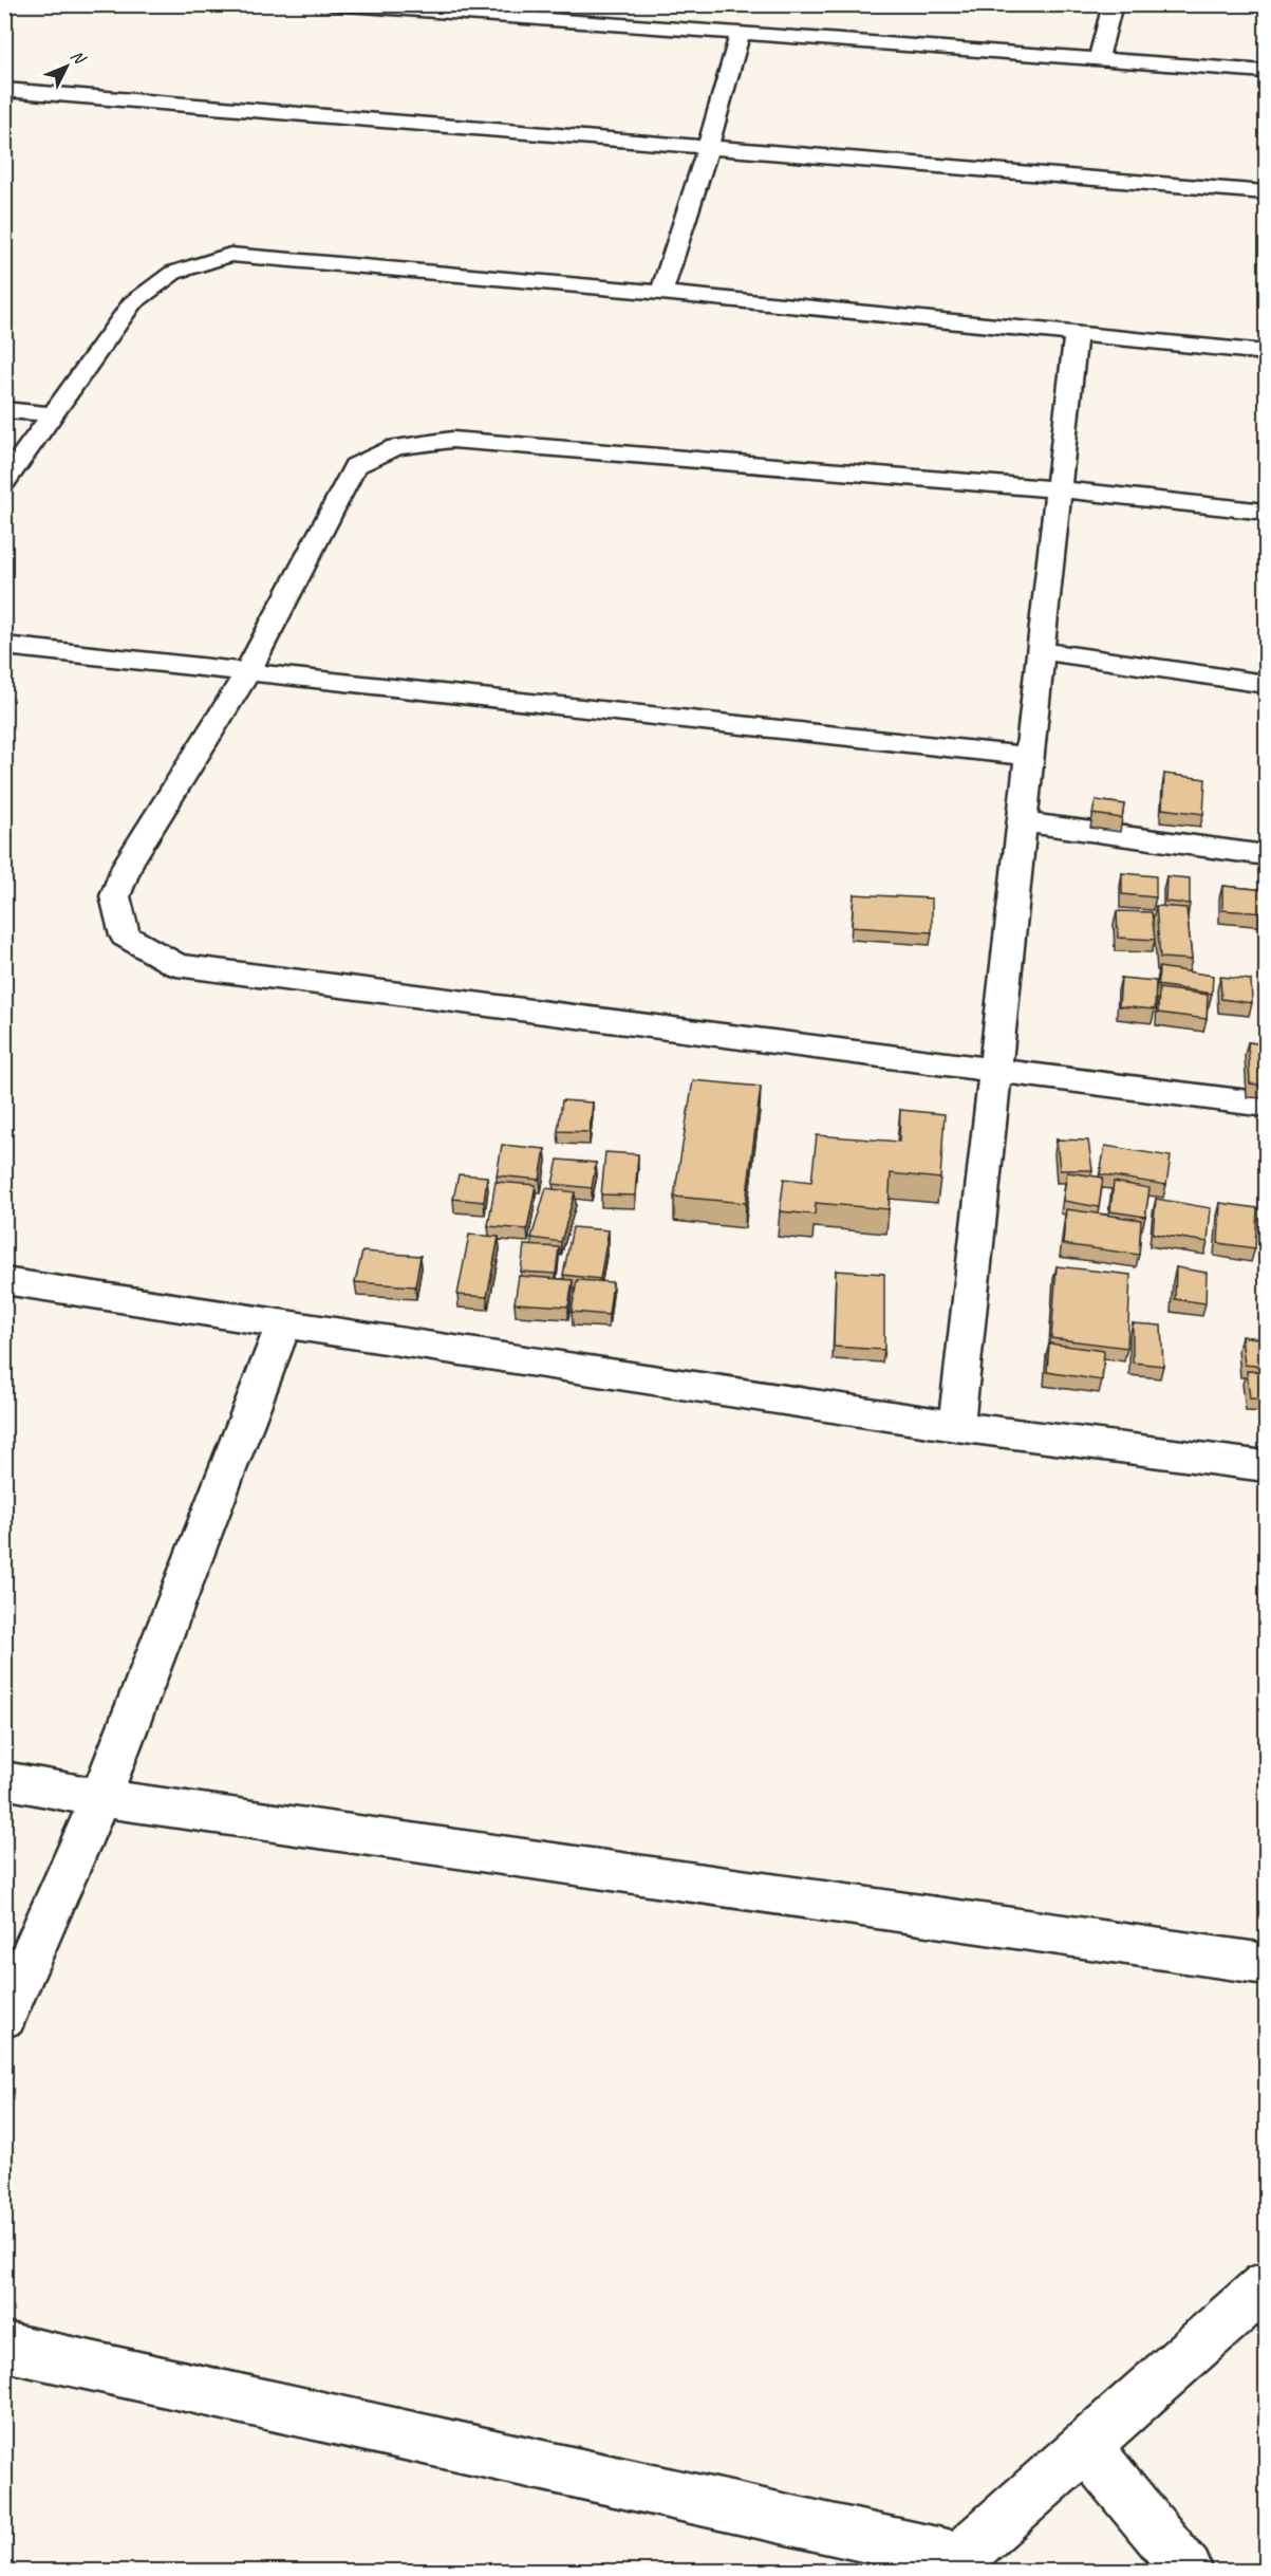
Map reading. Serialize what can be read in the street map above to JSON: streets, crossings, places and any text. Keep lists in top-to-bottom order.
{
  "north": "top right"
}
